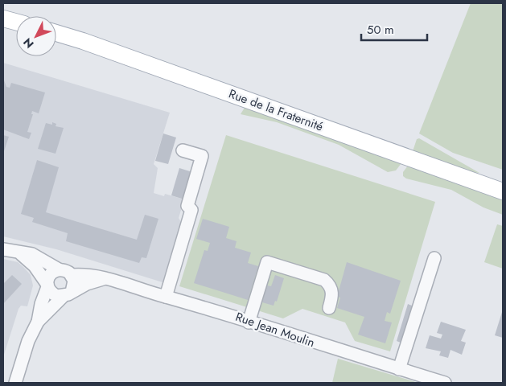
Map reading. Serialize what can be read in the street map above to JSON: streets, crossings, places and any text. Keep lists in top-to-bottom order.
{
  "streets": {
    "main road": ["Rue de la Fraternité"],
    "street": ["Rue Jean Moulin"]
  },
  "scale_bar": "50 m",
  "north": "bottom left"
}
